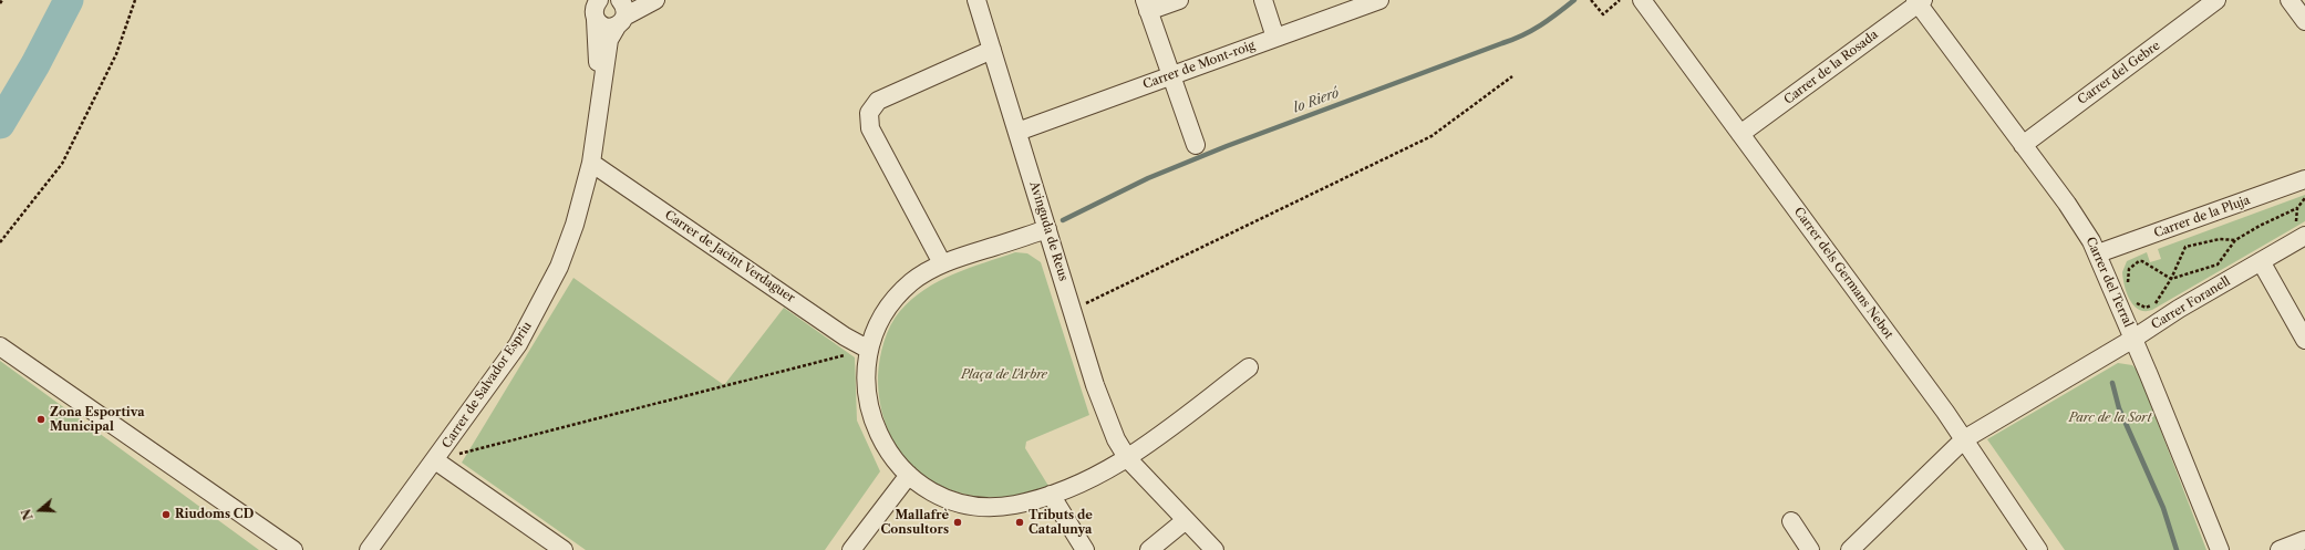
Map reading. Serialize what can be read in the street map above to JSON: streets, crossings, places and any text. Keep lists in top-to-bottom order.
{
  "streets": {
    "street": [
      "Carrer de Mont-roig",
      "Carrer de la Rosada",
      "Carrer del Gebre",
      "Carrer de la Pluja",
      "Avinguda de Reus",
      "Carrer de Jacint Verdaguer",
      "Carrer dels Germans Nebot",
      "Carrer del Terral",
      "Carrer Foranell",
      "Carrer de Salvador Espriu"
    ]
  },
  "crossings": [
    ["Carrer de Mont-roig", "Avinguda de Reus"],
    ["Carrer de la Rosada", "Carrer dels Germans Nebot"],
    ["Carrer de la Rosada", "Carrer del Terral"],
    ["Carrer del Gebre", "Carrer del Terral"],
    ["Carrer de la Pluja", "Carrer del Terral"],
    ["Carrer de Jacint Verdaguer", "Carrer de Salvador Espriu"],
    ["Carrer dels Germans Nebot", "Carrer Foranell"],
    ["Carrer del Terral", "Carrer Foranell"]
  ],
  "water": ["lo Rieró"],
  "parks": ["Plaça de l'Arbre", "Parc de la Sort"],
  "places": [
    "Zona Esportiva Municipal",
    "Riudoms CD",
    "Mallafrè Consultors",
    "Tributs de Catalunya"
  ],
  "north": "left"
}
